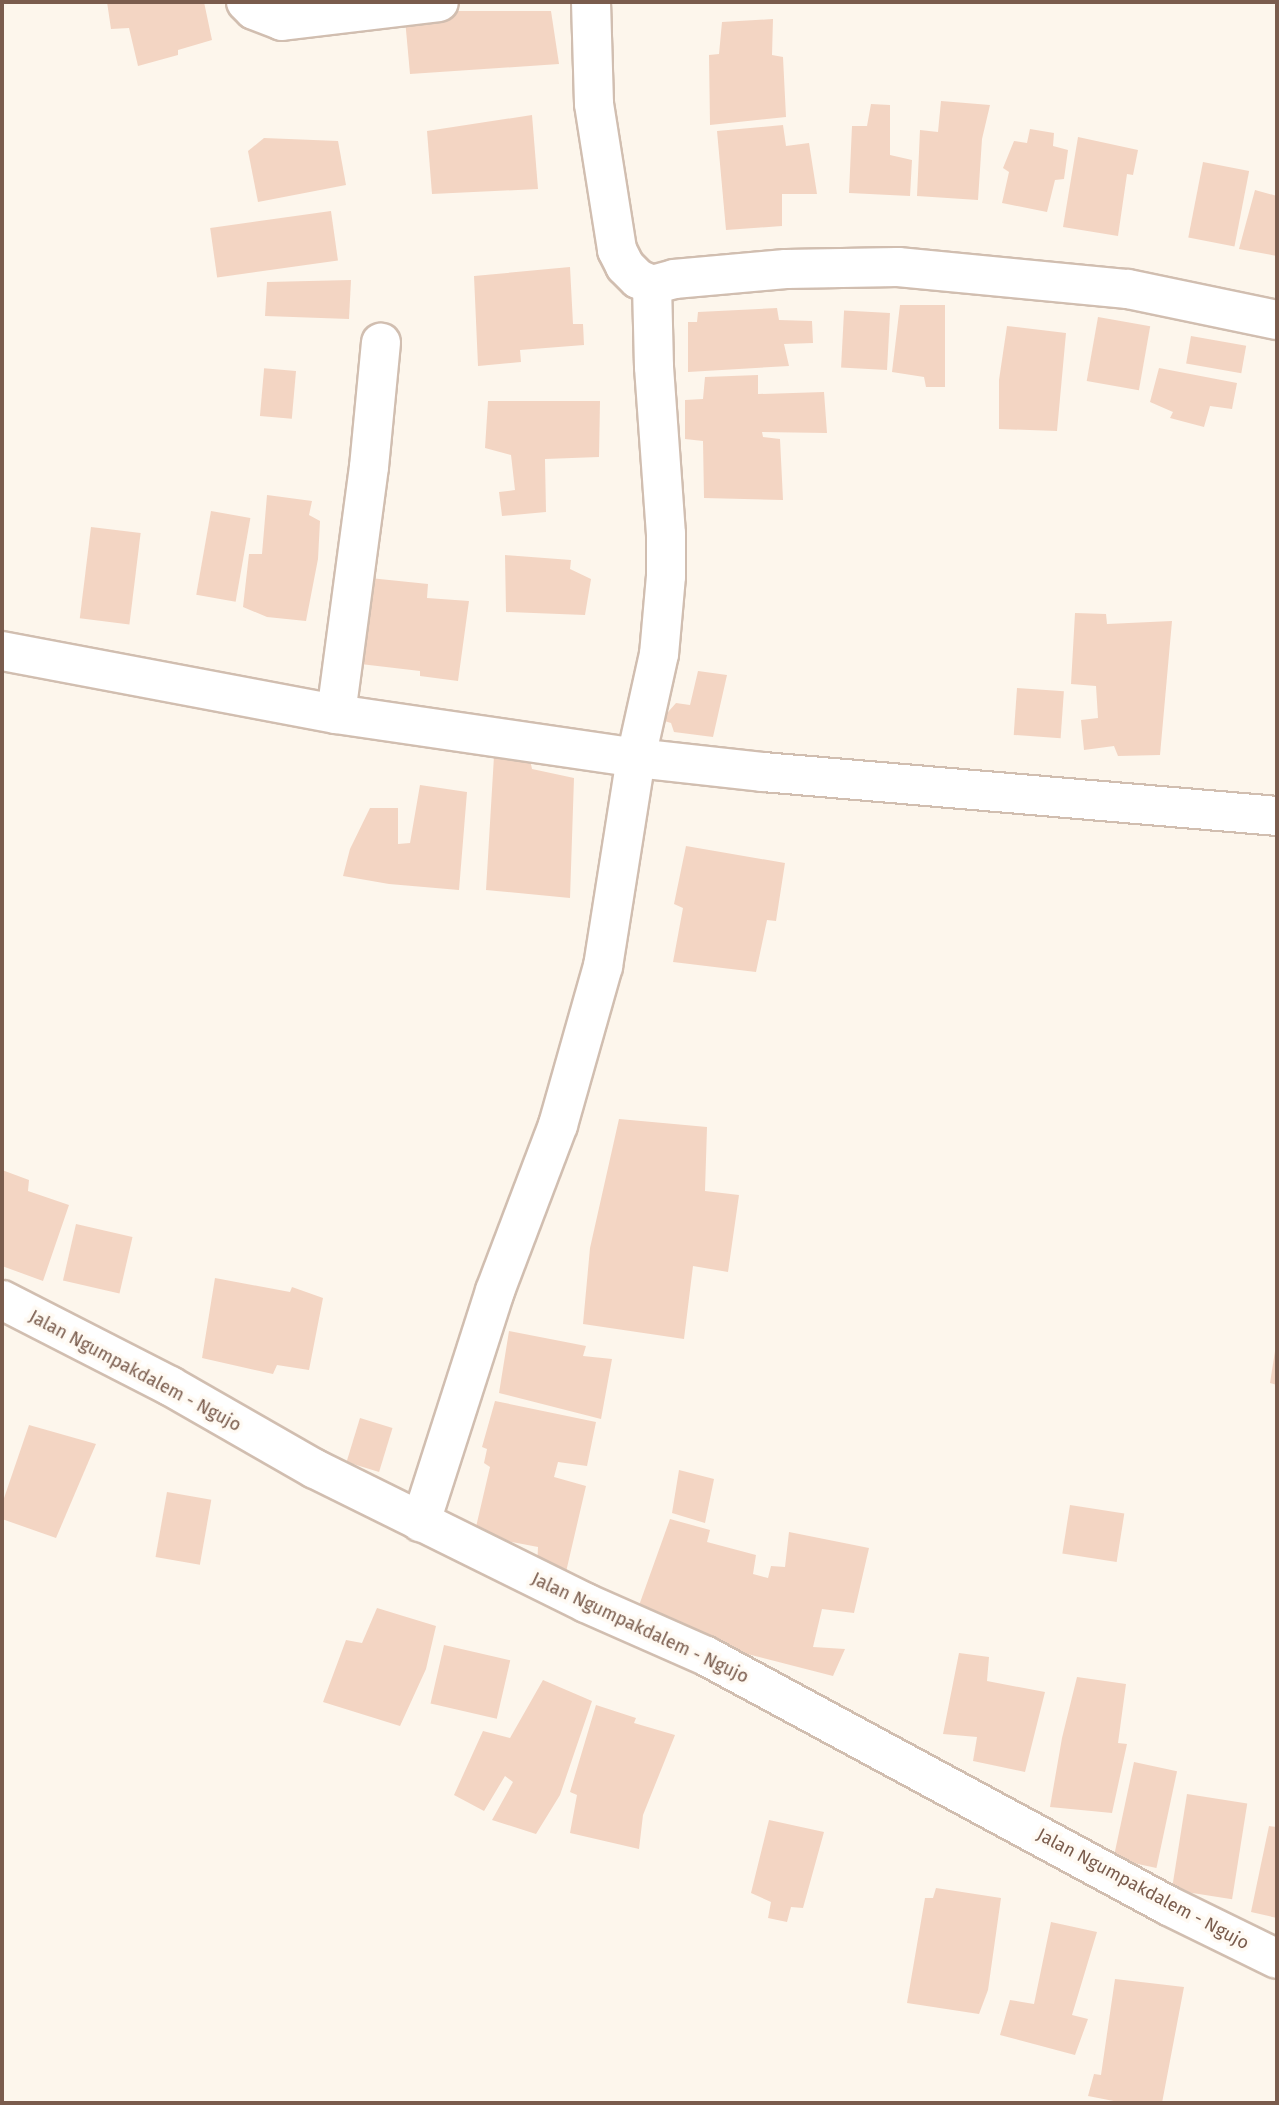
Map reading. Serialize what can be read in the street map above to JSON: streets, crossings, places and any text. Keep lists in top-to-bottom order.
{
  "streets": {
    "street": ["Jalan Ngumpakdalem - Ngujo"]
  }
}
